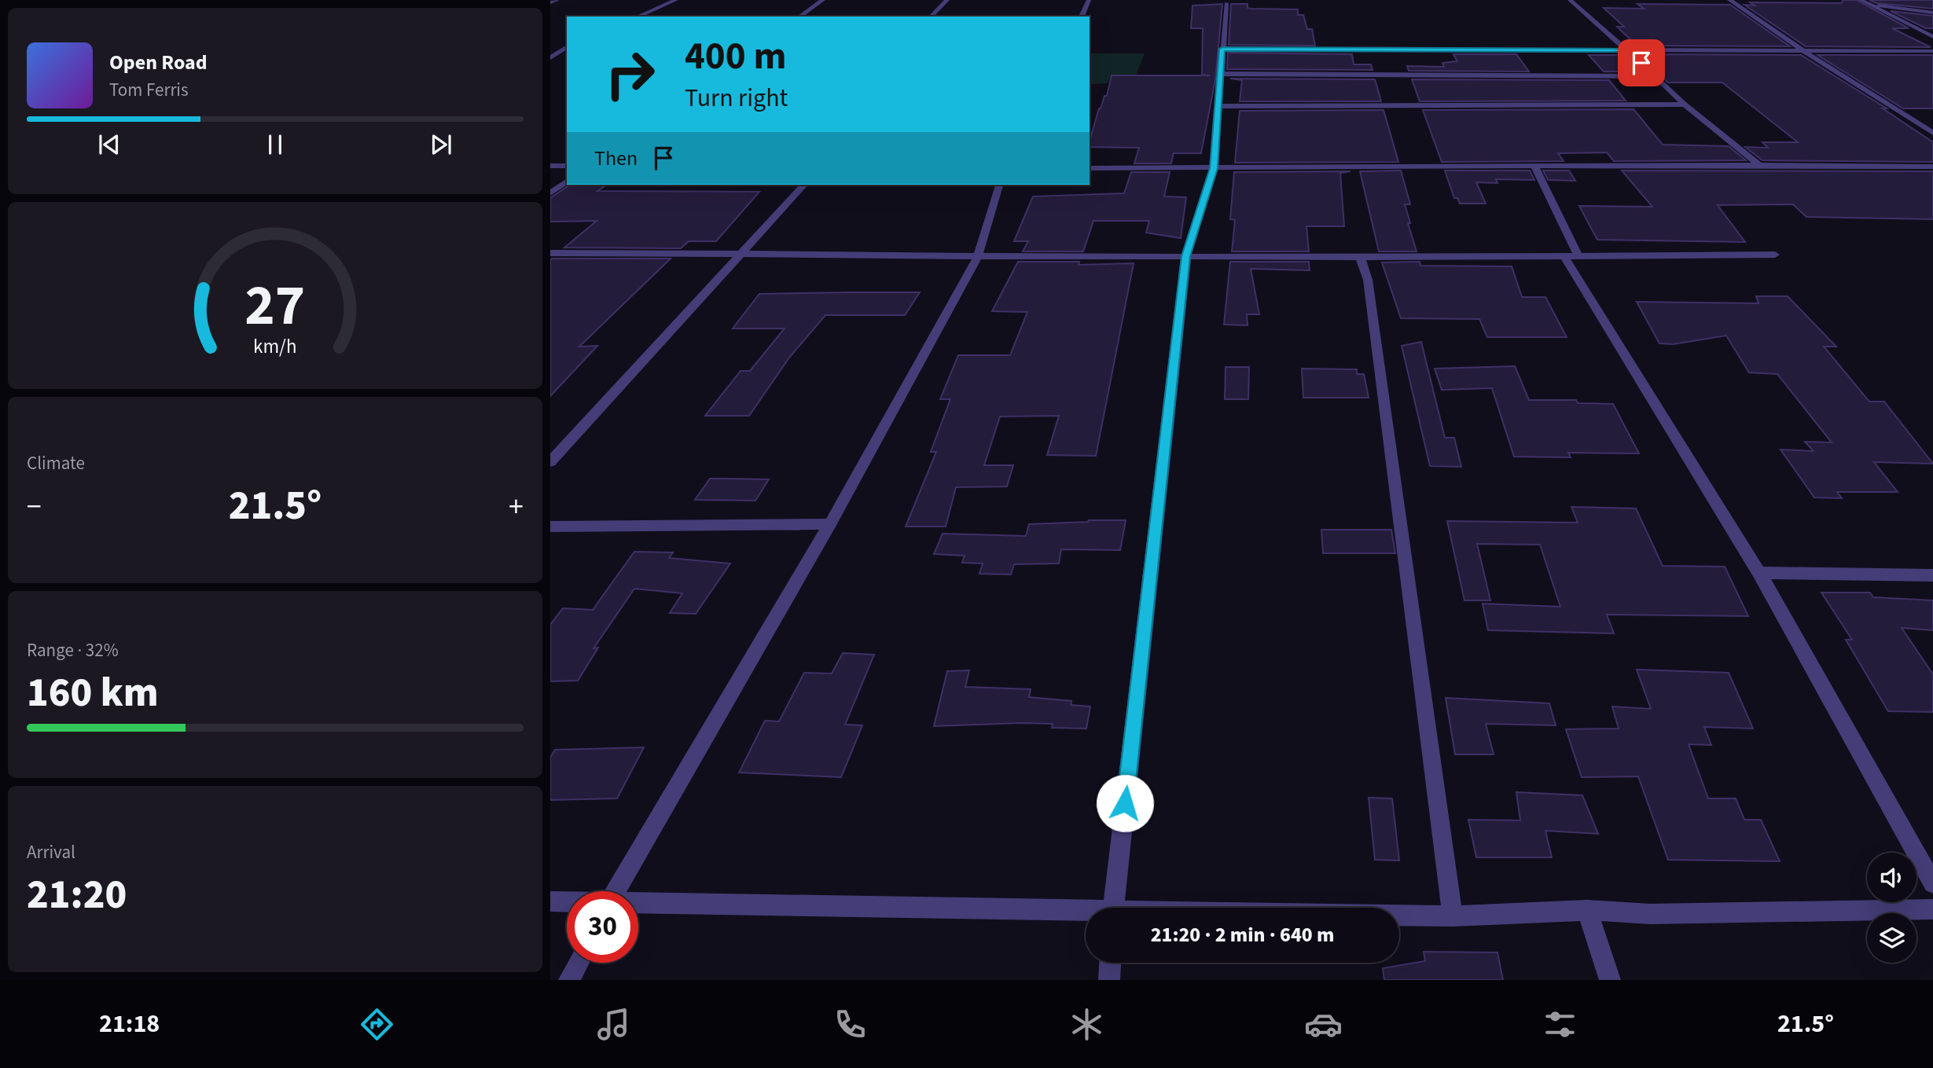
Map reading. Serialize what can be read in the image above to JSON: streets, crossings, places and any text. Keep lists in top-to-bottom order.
{
  "page": {
    "turn": ["400 m", "Turn right"],
    "song": ["Open Road", "Tom Ferris"],
    "then": "Then",
    "tile": [
      "Climate",
      ["Range · 32%", "160 km"],
      ["Arrival", "21:20"]
    ],
    "heat": ["−", "21.5°", "+"],
    "limit": "30",
    "trip": "21:20 · 2 min · 640 m",
    "tabs": ["21:18", "21.5°"],
    "gauge": ["27", "km/h"]
  }
}
